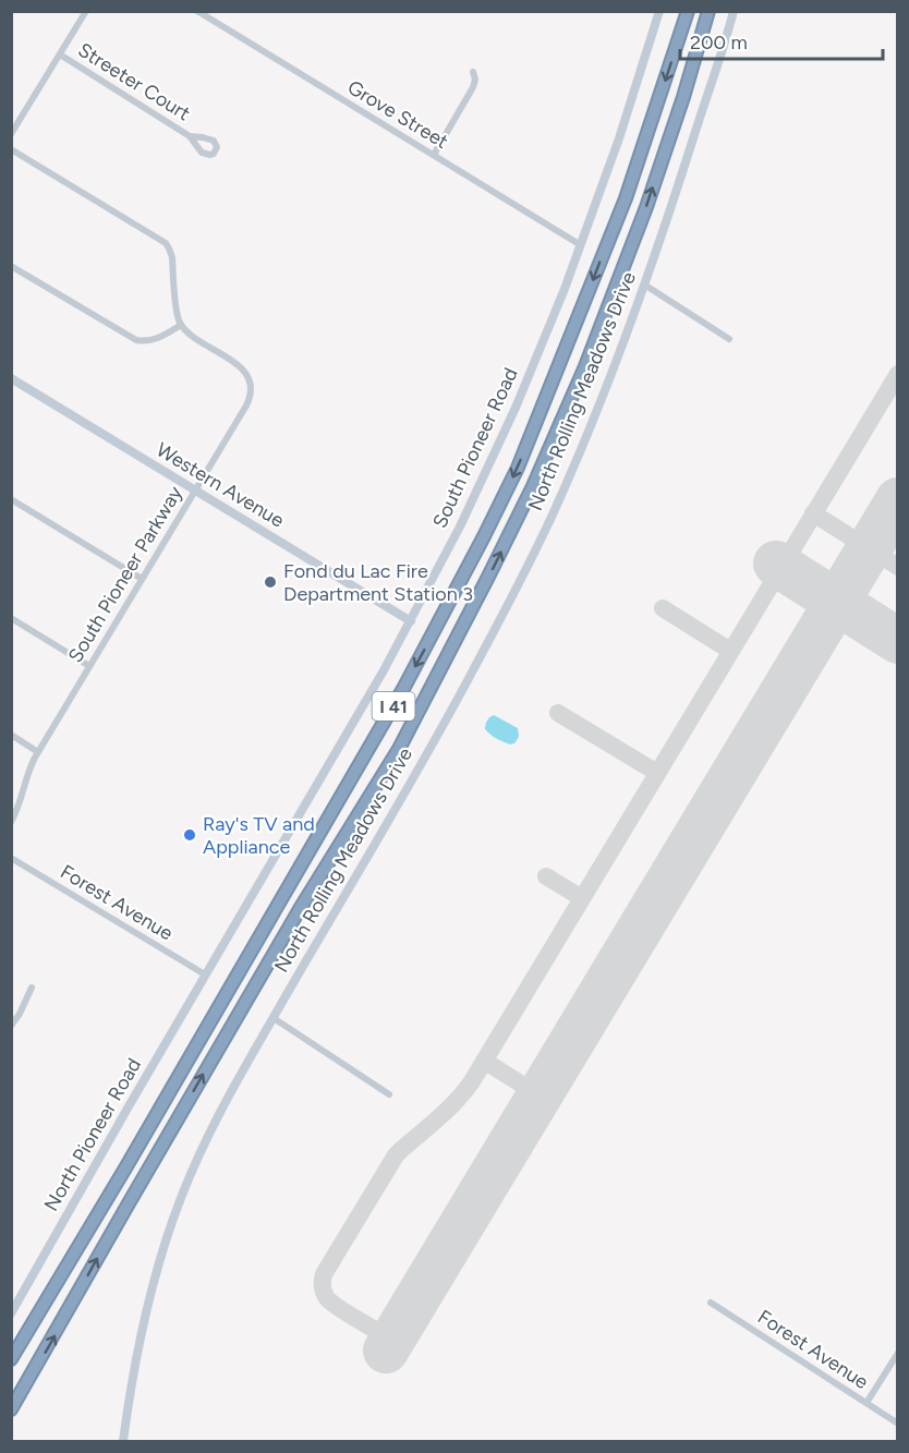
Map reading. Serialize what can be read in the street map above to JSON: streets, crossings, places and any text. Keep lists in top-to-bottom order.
{
  "streets": {
    "highway": ["I 41"],
    "main road": [
      "North Rolling Meadows Drive",
      "South Pioneer Road",
      "Western Avenue",
      "North Pioneer Road"
    ],
    "street": [
      "Streeter Court",
      "Grove Street",
      "South Pioneer Parkway",
      "Forest Avenue"
    ]
  },
  "crossings": [
    ["Grove Street", "South Pioneer Road"],
    ["South Pioneer Road", "Western Avenue"],
    ["South Pioneer Road", "Forest Avenue"],
    ["South Pioneer Road", "North Pioneer Road"],
    ["Western Avenue", "South Pioneer Parkway"],
    ["Forest Avenue", "North Pioneer Road"]
  ],
  "places": ["Fond du Lac Fire Department Station 3", "Ray's TV and Appliance"],
  "scale_bar": "200 m"
}
